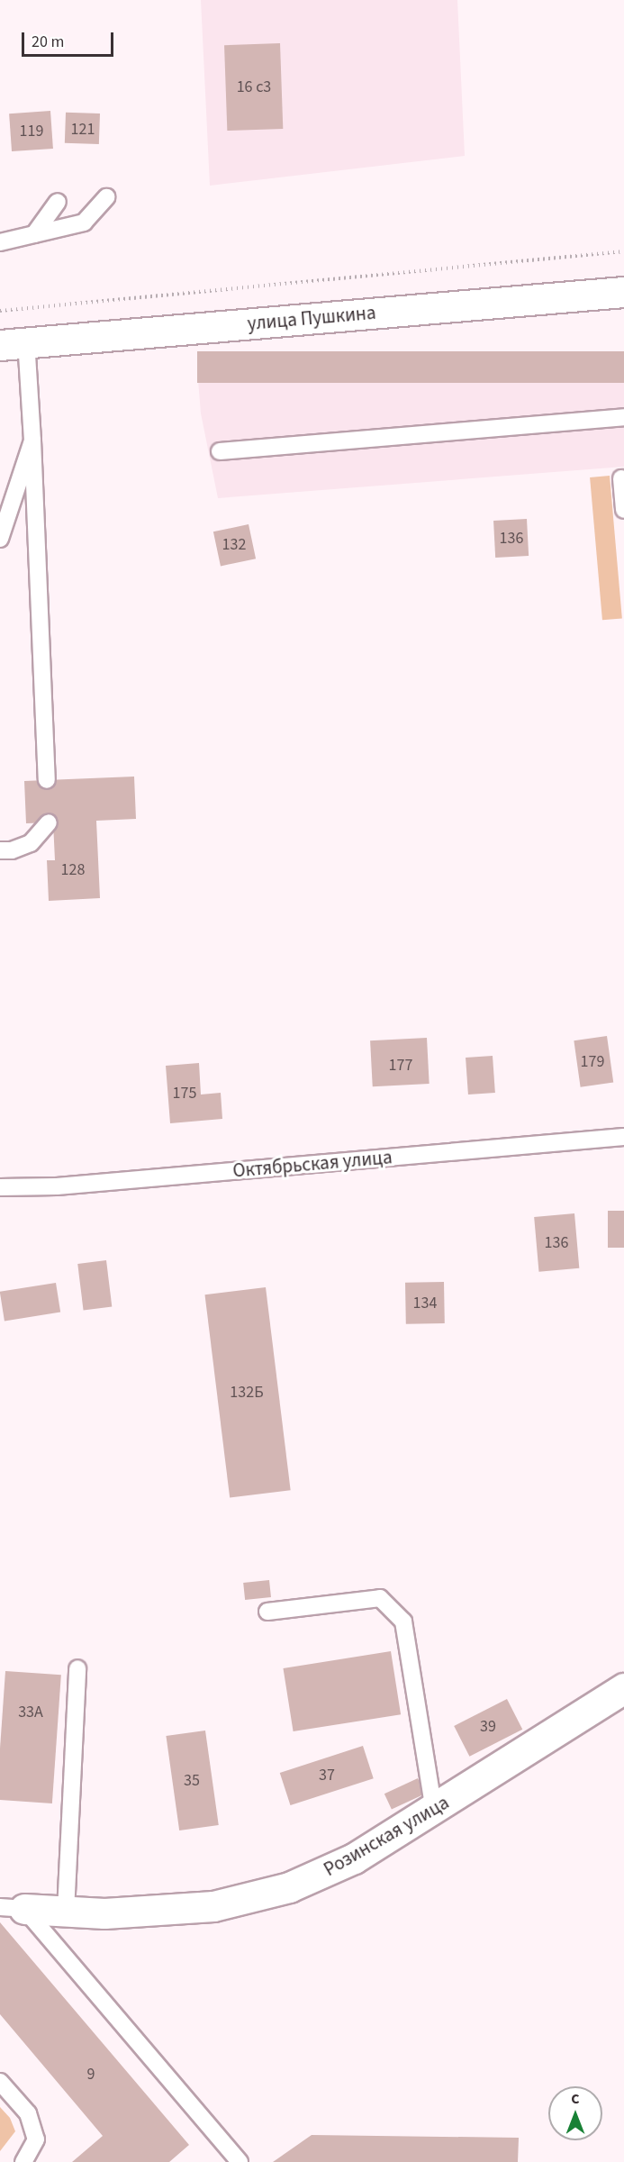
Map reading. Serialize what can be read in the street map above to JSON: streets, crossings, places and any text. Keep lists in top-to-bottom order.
{
  "streets": {
    "street": ["улица Пушкина", "Розинская улица"],
    "lane": ["Октябрьская улица"]
  },
  "house_numbers": [
    "16 с3",
    "121",
    "119",
    "136",
    "132",
    "128",
    "179",
    "177",
    "175",
    "136",
    "134",
    "132Б",
    "33А",
    "39",
    "37",
    "35",
    "9"
  ],
  "scale_bar": "20 m",
  "north": "top"
}
